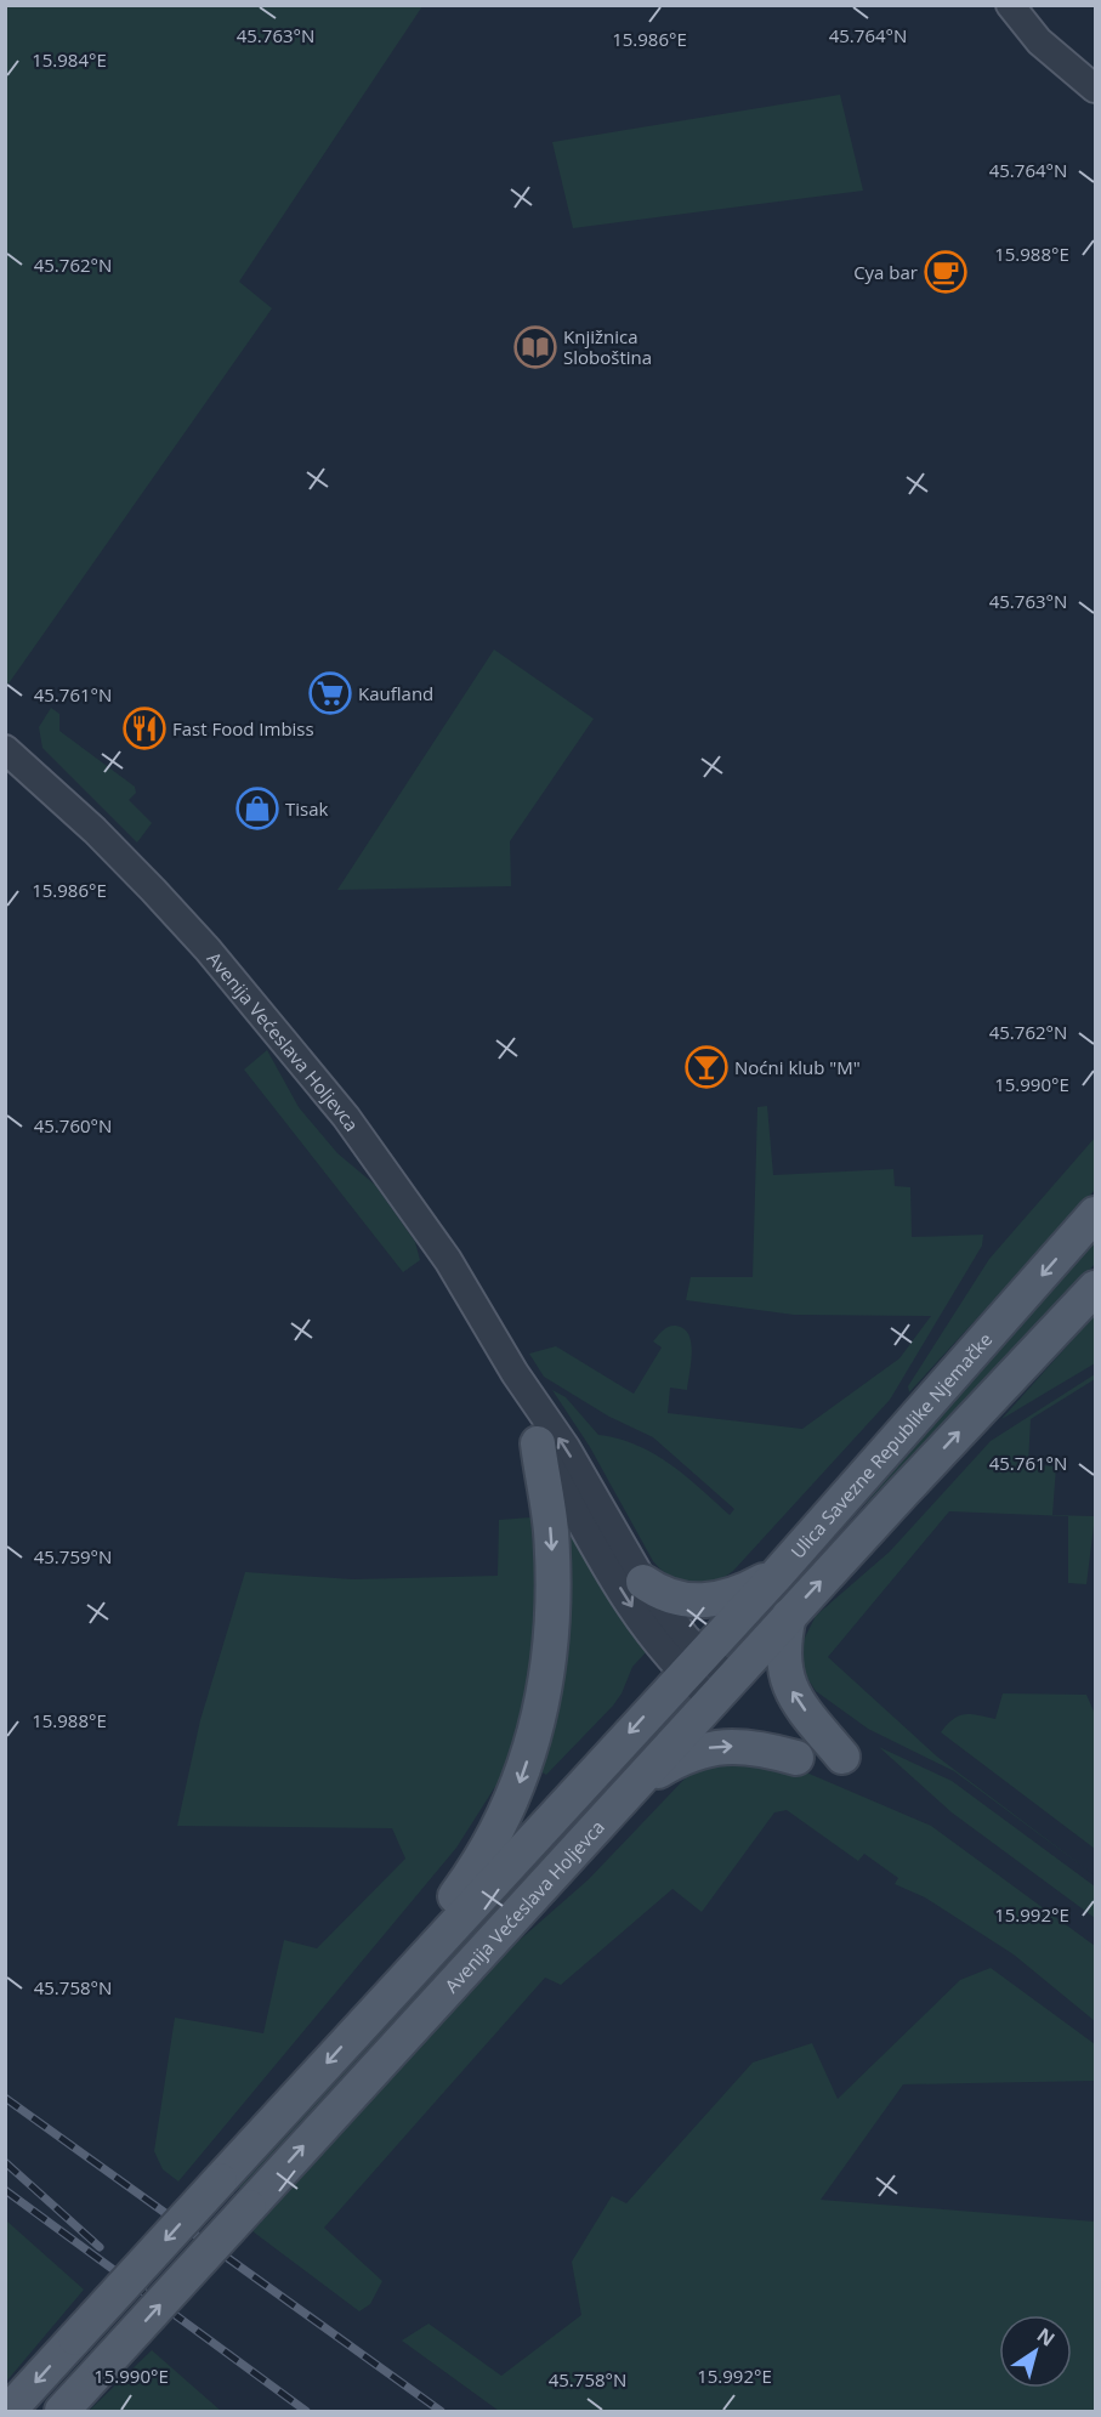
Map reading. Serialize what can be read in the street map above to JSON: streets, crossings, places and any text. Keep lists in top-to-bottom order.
{
  "streets": {
    "main road": ["Avenija Većeslava Holjevca", "Ulica Savezne Republike Njemačke"]
  },
  "crossings": [
    ["Avenija Većeslava Holjevca", "Ulica Savezne Republike Njemačke"]
  ],
  "places": {
    "cafe": ["Cya bar"],
    "library": ["Knjižnica Sloboština"],
    "supermarket": ["Kaufland"],
    "restaurant": ["Fast Food Imbiss"],
    "shop": ["Tisak"],
    "bar": ["Noćni klub \"M\""]
  },
  "north": "top right",
  "coordinates": [
    "45.764°N",
    "45.763°N",
    "15.986°E",
    "15.984°E",
    "15.988°E",
    "45.762°N",
    "45.761°N",
    "15.990°E",
    "45.760°N",
    "45.759°N",
    "15.992°E",
    "45.758°N"
  ]
}
